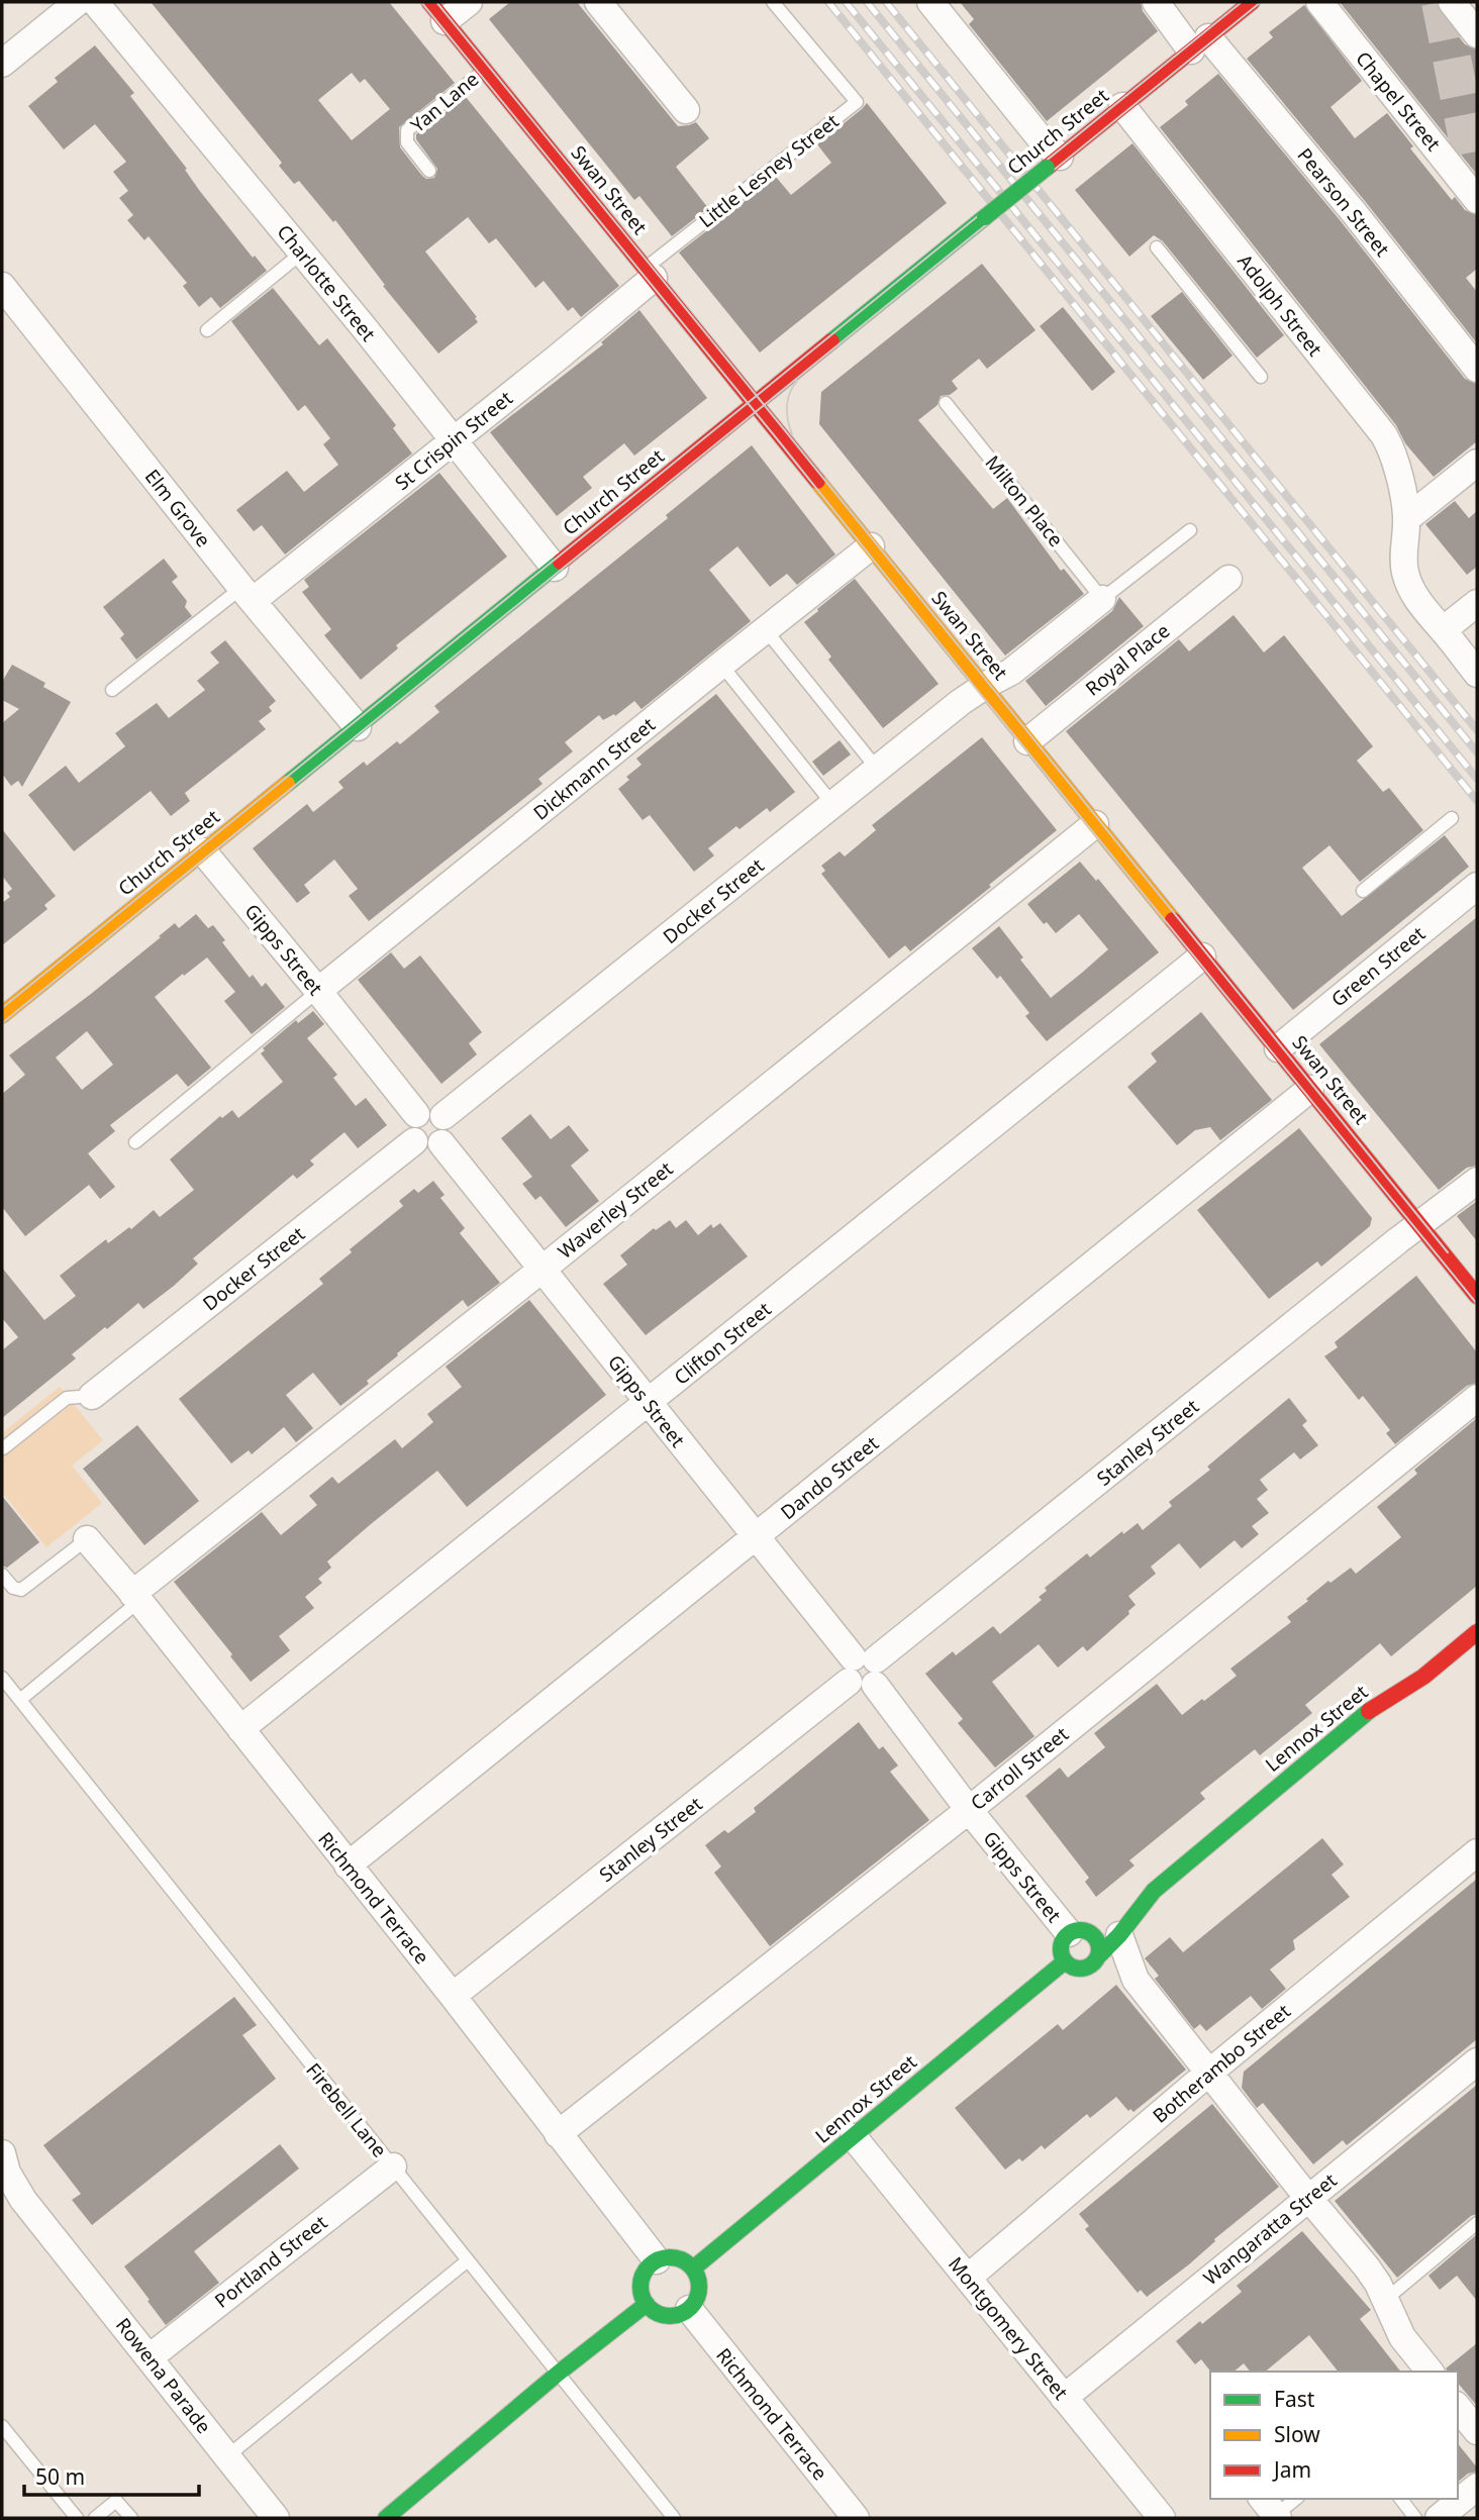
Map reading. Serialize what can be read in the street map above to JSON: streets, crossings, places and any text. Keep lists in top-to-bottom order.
{
  "streets": {
    "main road": ["Church Street", "Swan Street", "Lennox Street"],
    "street": [
      "Chapel Street",
      "Pearson Street",
      "Charlotte Street",
      "Adolph Street",
      "St Crispin Street",
      "Elm Grove",
      "Royal Place",
      "Dickmann Street",
      "Docker Street",
      "Gipps Street",
      "Green Street",
      "Waverley Street",
      "Clifton Street",
      "Stanley Street",
      "Dando Street",
      "Carroll Street",
      "Richmond Terrace",
      "Botherambo Street",
      "Wangaratta Street",
      "Portland Street",
      "Montgomery Street",
      "Rowena Parade"
    ],
    "lane": [
      "Yan Lane",
      "Little Lesney Street",
      "Milton Place",
      "Firebell Lane"
    ]
  },
  "crossings": [
    ["Yan Lane", "Swan Street"],
    ["Church Street", "Swan Street"],
    ["Church Street", "Pearson Street"],
    ["Church Street", "Charlotte Street"],
    ["Church Street", "Adolph Street"],
    ["Church Street", "Elm Grove"],
    ["Church Street", "Gipps Street"],
    ["Little Lesney Street", "Swan Street"],
    ["Little Lesney Street", "St Crispin Street"],
    ["Swan Street", "St Crispin Street"],
    ["Swan Street", "Royal Place"],
    ["Swan Street", "Dickmann Street"],
    ["Swan Street", "Docker Street"],
    ["Swan Street", "Green Street"],
    ["Swan Street", "Waverley Street"],
    ["Swan Street", "Clifton Street"],
    ["Swan Street", "Stanley Street"],
    ["Swan Street", "Dando Street"],
    ["Charlotte Street", "St Crispin Street"],
    ["St Crispin Street", "Elm Grove"],
    ["Milton Place", "Docker Street"],
    ["Dickmann Street", "Gipps Street"],
    ["Docker Street", "Gipps Street"],
    ["Gipps Street", "Waverley Street"],
    ["Gipps Street", "Clifton Street"],
    ["Gipps Street", "Stanley Street"],
    ["Gipps Street", "Dando Street"],
    ["Gipps Street", "Lennox Street"],
    ["Gipps Street", "Carroll Street"],
    ["Waverley Street", "Richmond Terrace"],
    ["Clifton Street", "Richmond Terrace"],
    ["Stanley Street", "Richmond Terrace"],
    ["Dando Street", "Richmond Terrace"],
    ["Lennox Street", "Richmond Terrace"],
    ["Lennox Street", "Montgomery Street"],
    ["Carroll Street", "Richmond Terrace"],
    ["Botherambo Street", "Montgomery Street"],
    ["Firebell Lane", "Portland Street"],
    ["Wangaratta Street", "Montgomery Street"],
    ["Portland Street", "Rowena Parade"]
  ],
  "legend": ["Fast", "Slow", "Jam"],
  "scale_bar": "50 m"
}
